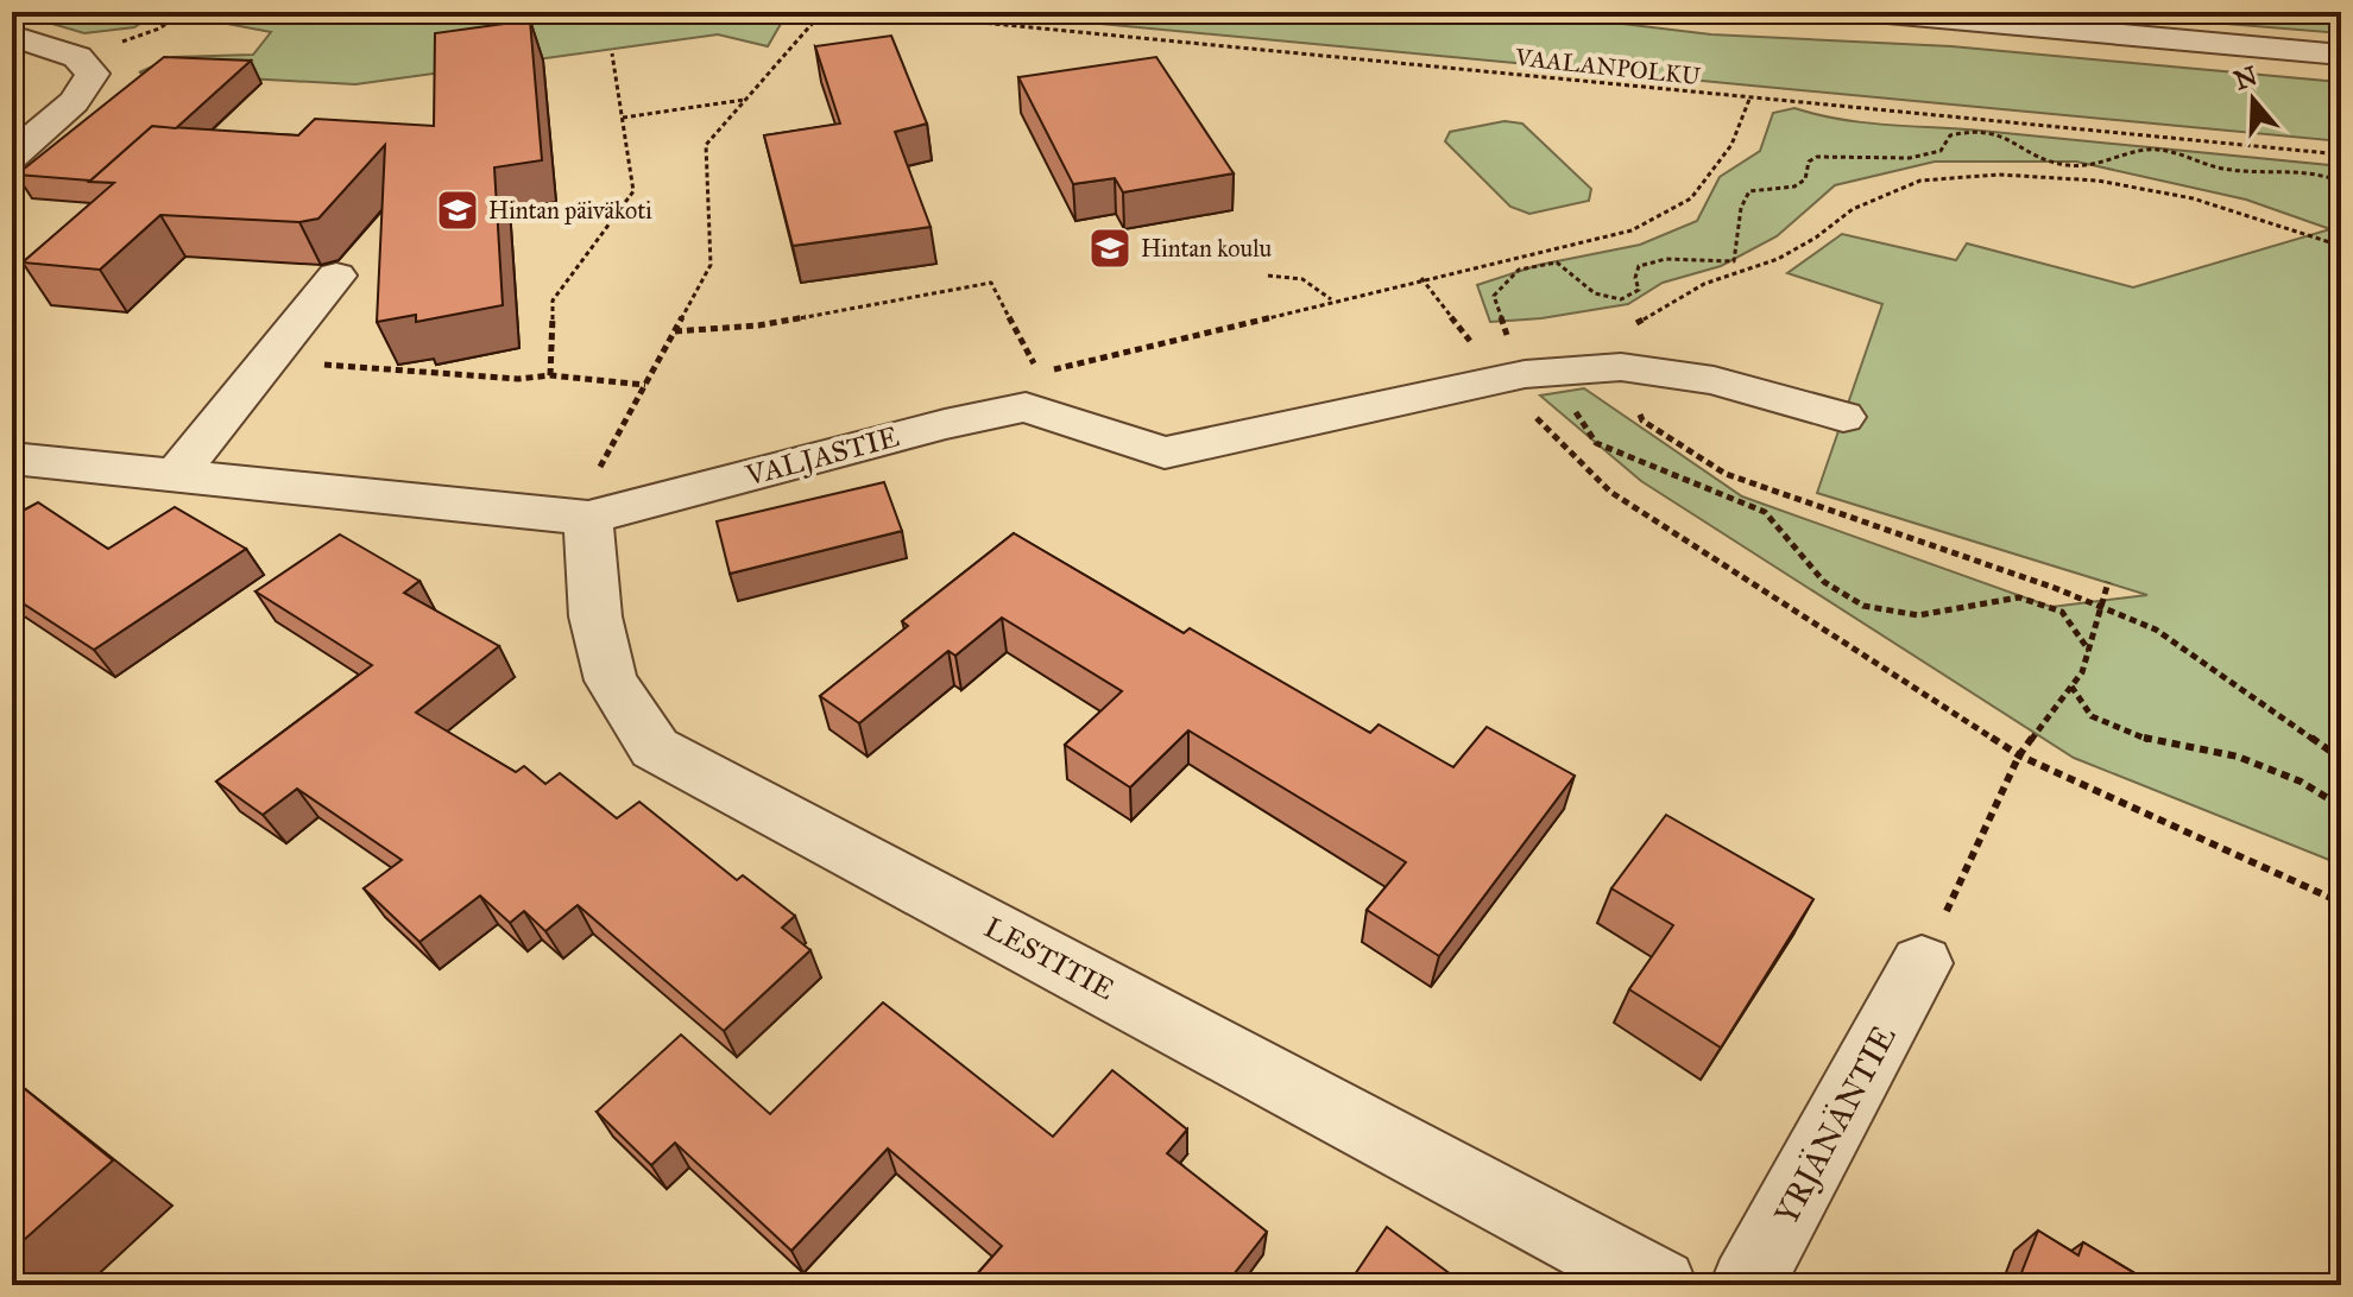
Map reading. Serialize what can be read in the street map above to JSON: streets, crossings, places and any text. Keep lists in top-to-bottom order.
{
  "streets": {
    "street": ["VALJASTIE", "LESTITIE", "YRJÄNÄNTIE"],
    "path": ["VAALANPOLKU"]
  },
  "crossings": [
    ["VALJASTIE", "LESTITIE"]
  ],
  "places": {
    "school or university": ["Hintan päiväkoti", "Hintan koulu"]
  },
  "north": "top"
}
